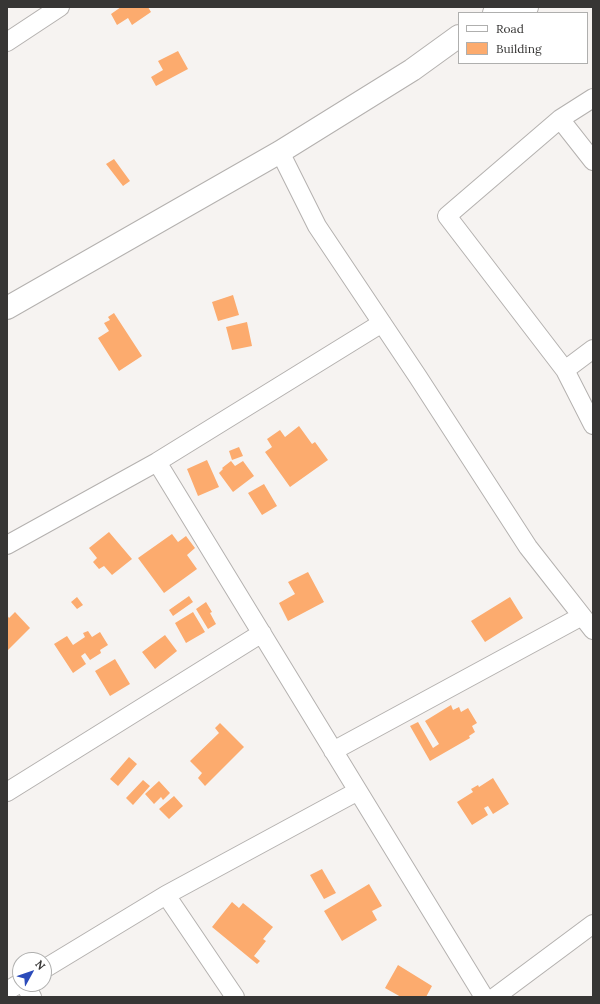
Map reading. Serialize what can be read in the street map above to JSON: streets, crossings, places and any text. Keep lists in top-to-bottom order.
{
  "legend": ["Road", "Building"],
  "north": "top right"
}
